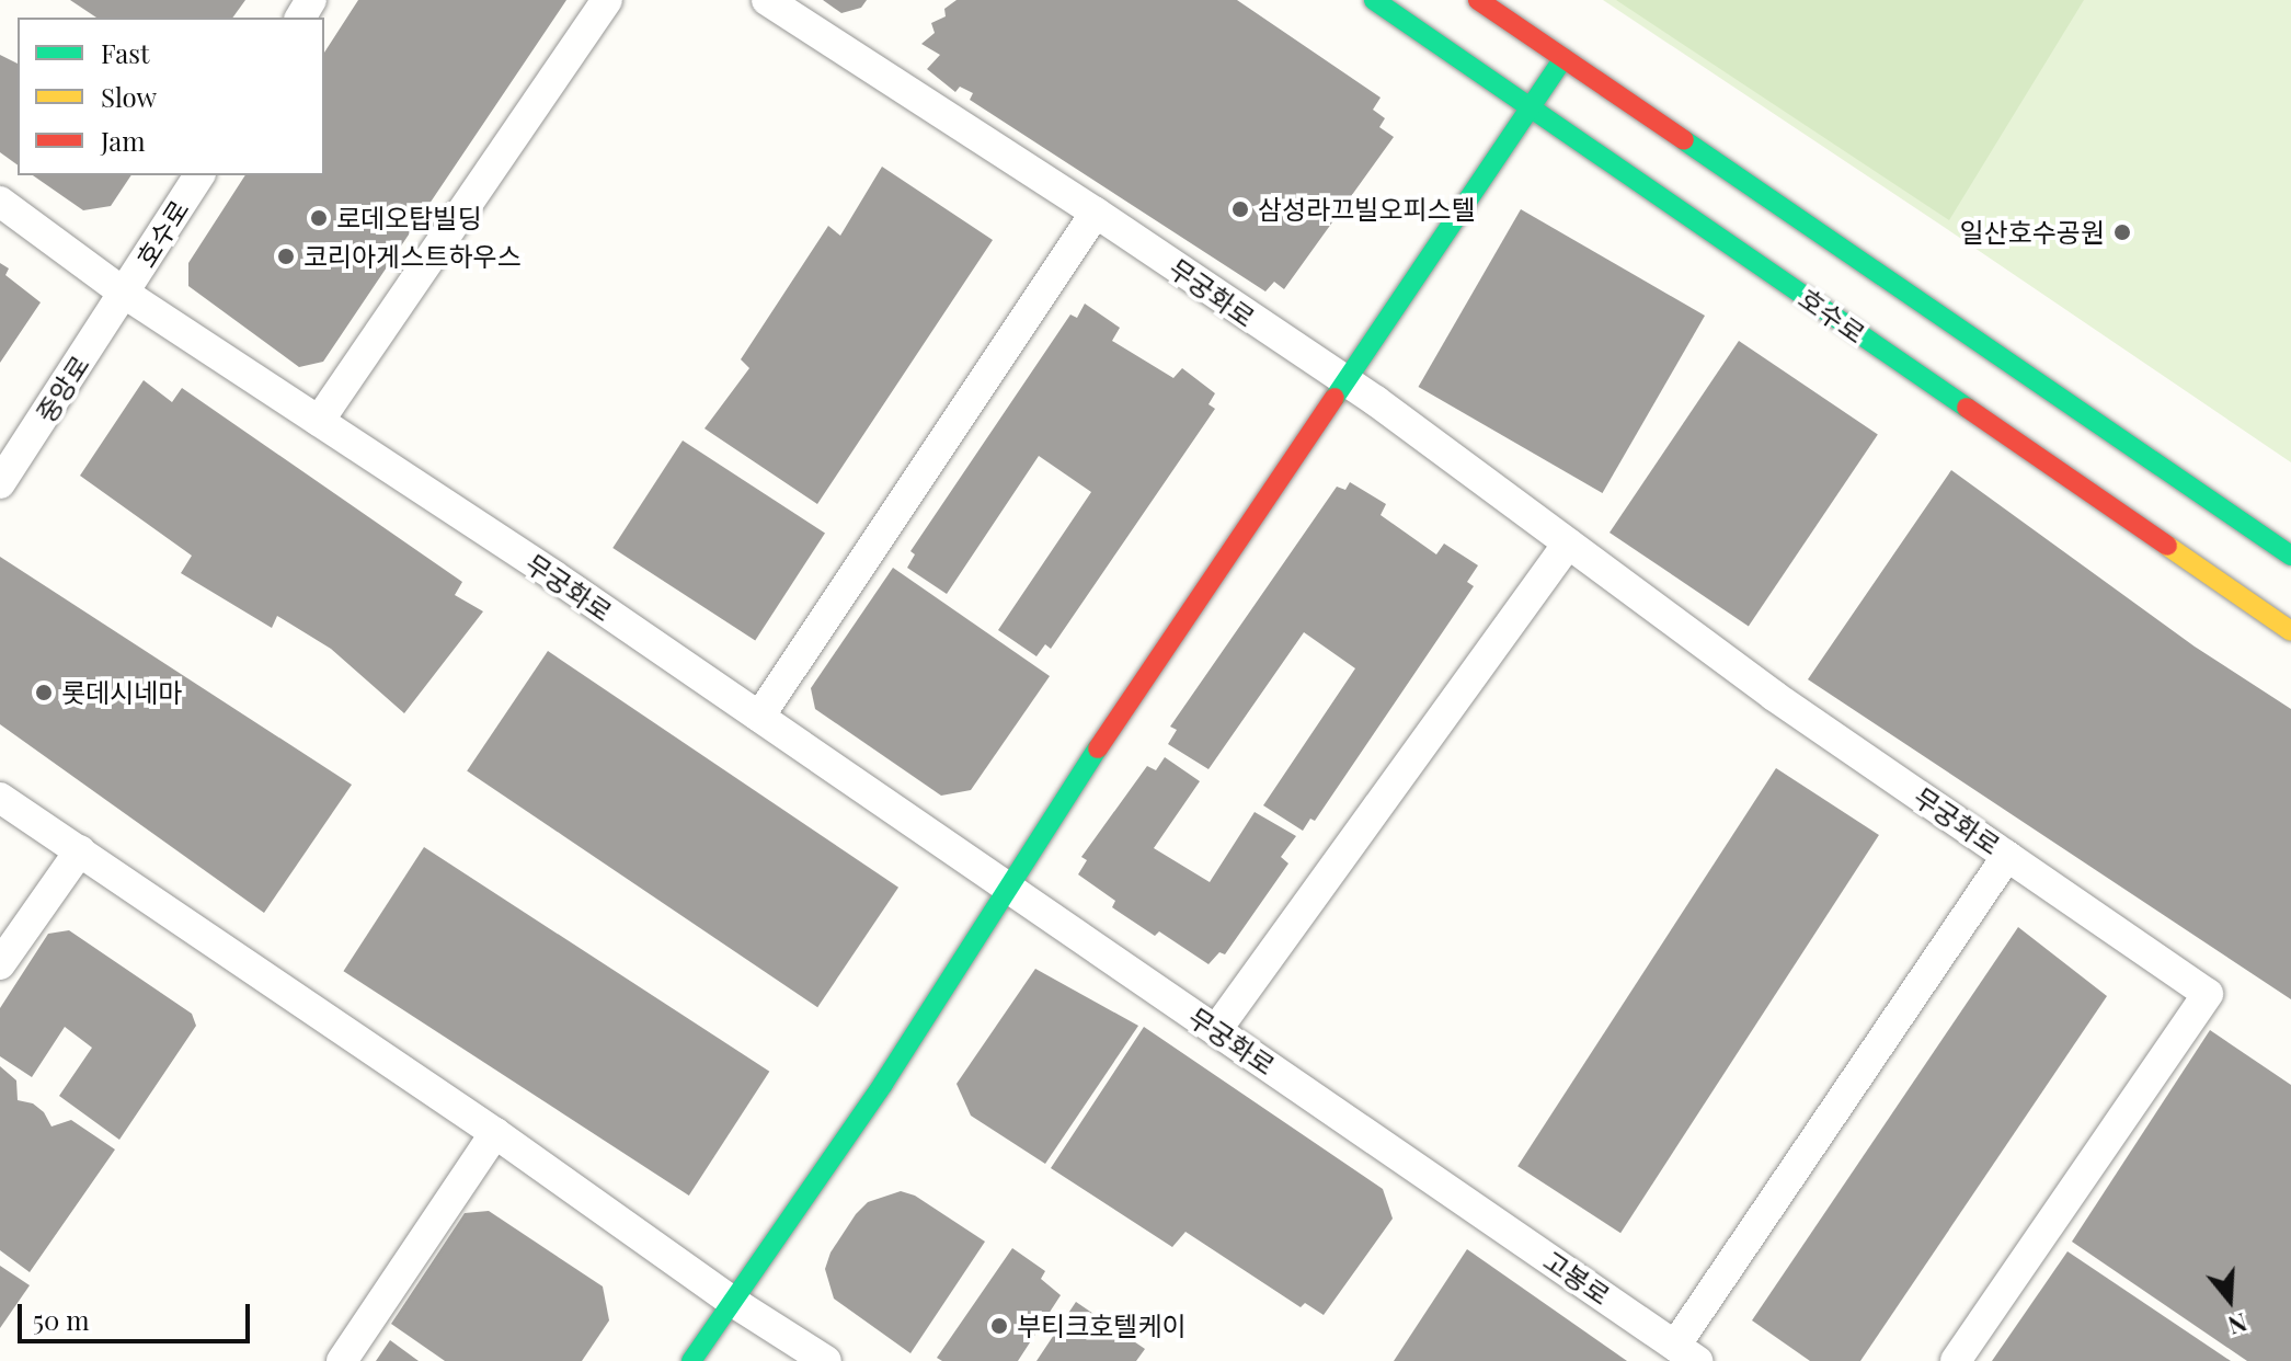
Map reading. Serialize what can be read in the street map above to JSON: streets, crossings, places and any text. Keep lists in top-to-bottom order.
{
  "streets": {
    "main road": ["호수로"],
    "street": ["무궁화로", "중앙로", "고봉로"]
  },
  "crossings": [
    ["호수로", "무궁화로"],
    ["호수로", "중앙로"],
    ["무궁화로", "중앙로"],
    ["무궁화로", "고봉로"]
  ],
  "places": [
    "삼성라끄빌오피스텔",
    "로데오탑빌딩",
    "일산호수공원",
    "코리아게스트하우스",
    "롯데시네마",
    "부티크호텔케이"
  ],
  "legend": ["Fast", "Slow", "Jam"],
  "scale_bar": "50 m",
  "north": "bottom"
}
